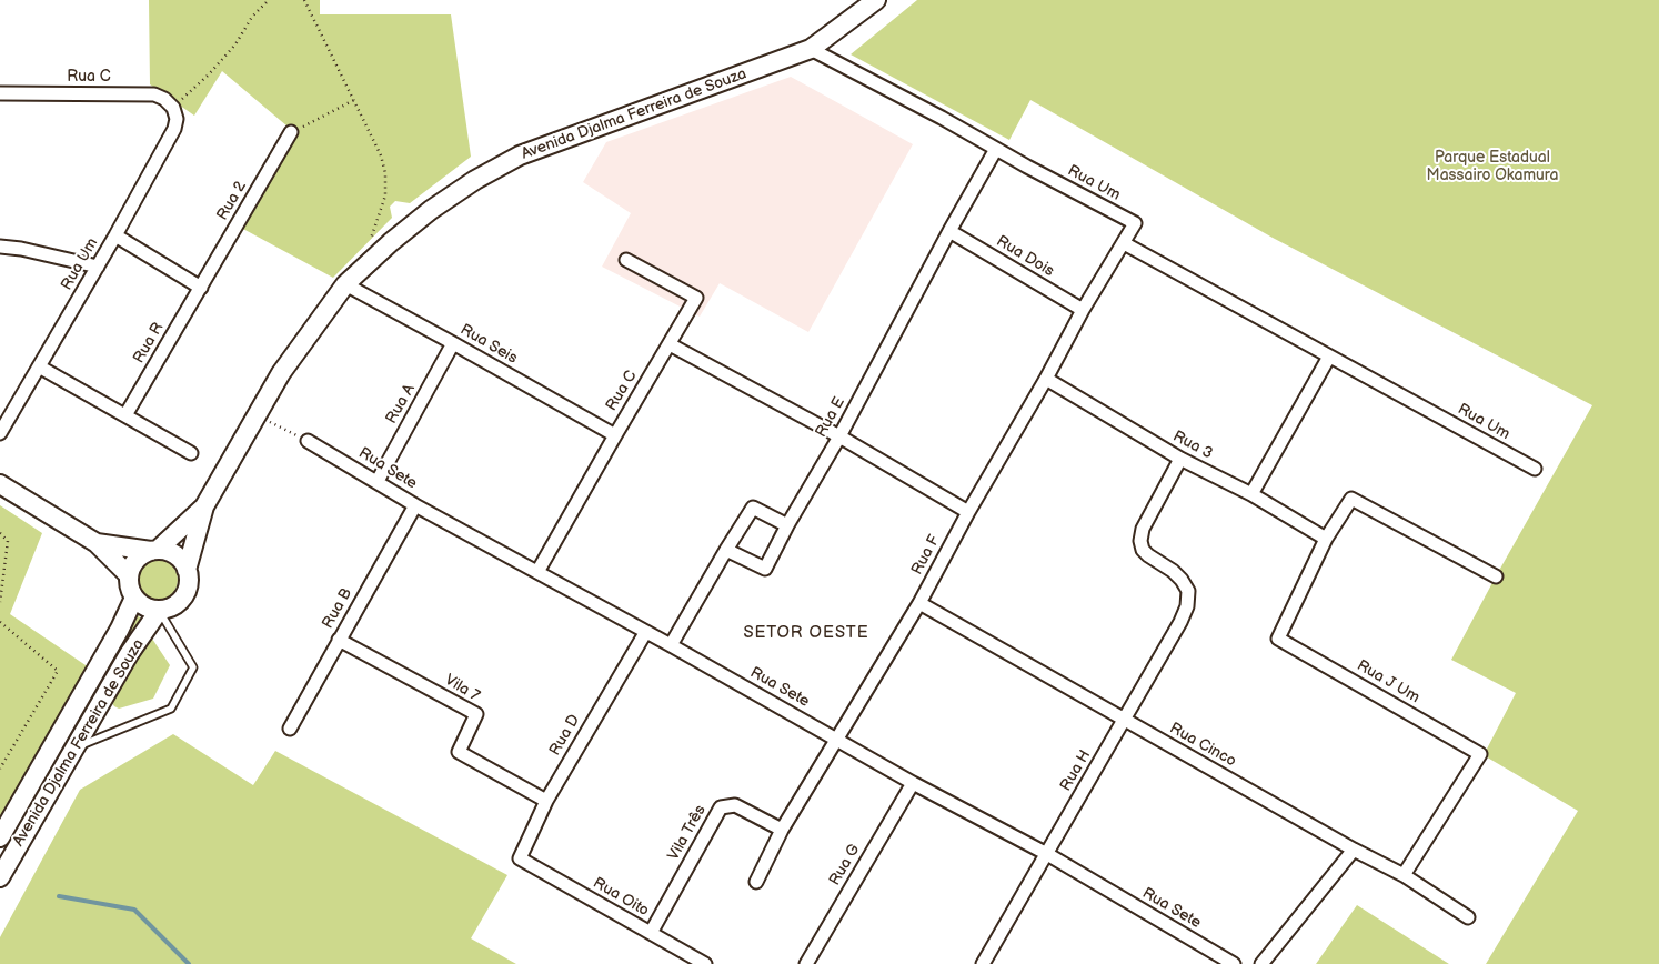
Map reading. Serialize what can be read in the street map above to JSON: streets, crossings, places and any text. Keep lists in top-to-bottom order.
{
  "streets": {
    "main road": ["Avenida Djalma Ferreira de Souza"],
    "street": [
      "Rua C",
      "Rua Um",
      "Rua 2",
      "Rua Dois",
      "Rua R",
      "Rua Seis",
      "Rua A",
      "Rua E",
      "Rua 3",
      "Rua Sete",
      "Rua F",
      "Rua B",
      "Rua J Um",
      "Vila 7",
      "Rua D",
      "Rua Cinco",
      "Rua H",
      "Vila Três",
      "Rua G",
      "Rua Oito"
    ]
  },
  "crossings": [
    ["Rua C", "Rua Um"],
    ["Rua C", "Rua Seis"],
    ["Rua C", "Rua Sete"],
    ["Avenida Djalma Ferreira de Souza", "Rua Um"],
    ["Avenida Djalma Ferreira de Souza", "Rua Seis"],
    ["Rua Um", "Rua E"],
    ["Rua Um", "Rua F"],
    ["Rua 2", "Rua R"],
    ["Rua Dois", "Rua E"],
    ["Rua Dois", "Rua F"],
    ["Rua Seis", "Rua A"],
    ["Rua A", "Rua Sete"],
    ["Rua 3", "Rua F"],
    ["Rua 3", "Rua J Um"],
    ["Rua 3", "Rua H"],
    ["Rua Sete", "Rua F"],
    ["Rua Sete", "Rua B"],
    ["Rua Sete", "Rua D"],
    ["Rua Sete", "Rua H"],
    ["Rua Sete", "Rua G"],
    ["Rua F", "Rua Cinco"],
    ["Rua F", "Vila Três"],
    ["Rua B", "Vila 7"],
    ["Rua J Um", "Rua Cinco"],
    ["Vila 7", "Rua D"],
    ["Rua D", "Rua Oito"],
    ["Rua Cinco", "Rua H"],
    ["Vila Três", "Rua Oito"]
  ],
  "districts": ["SETOR OESTE"],
  "parks": ["Parque Estadual Massairo Okamura"]
}
